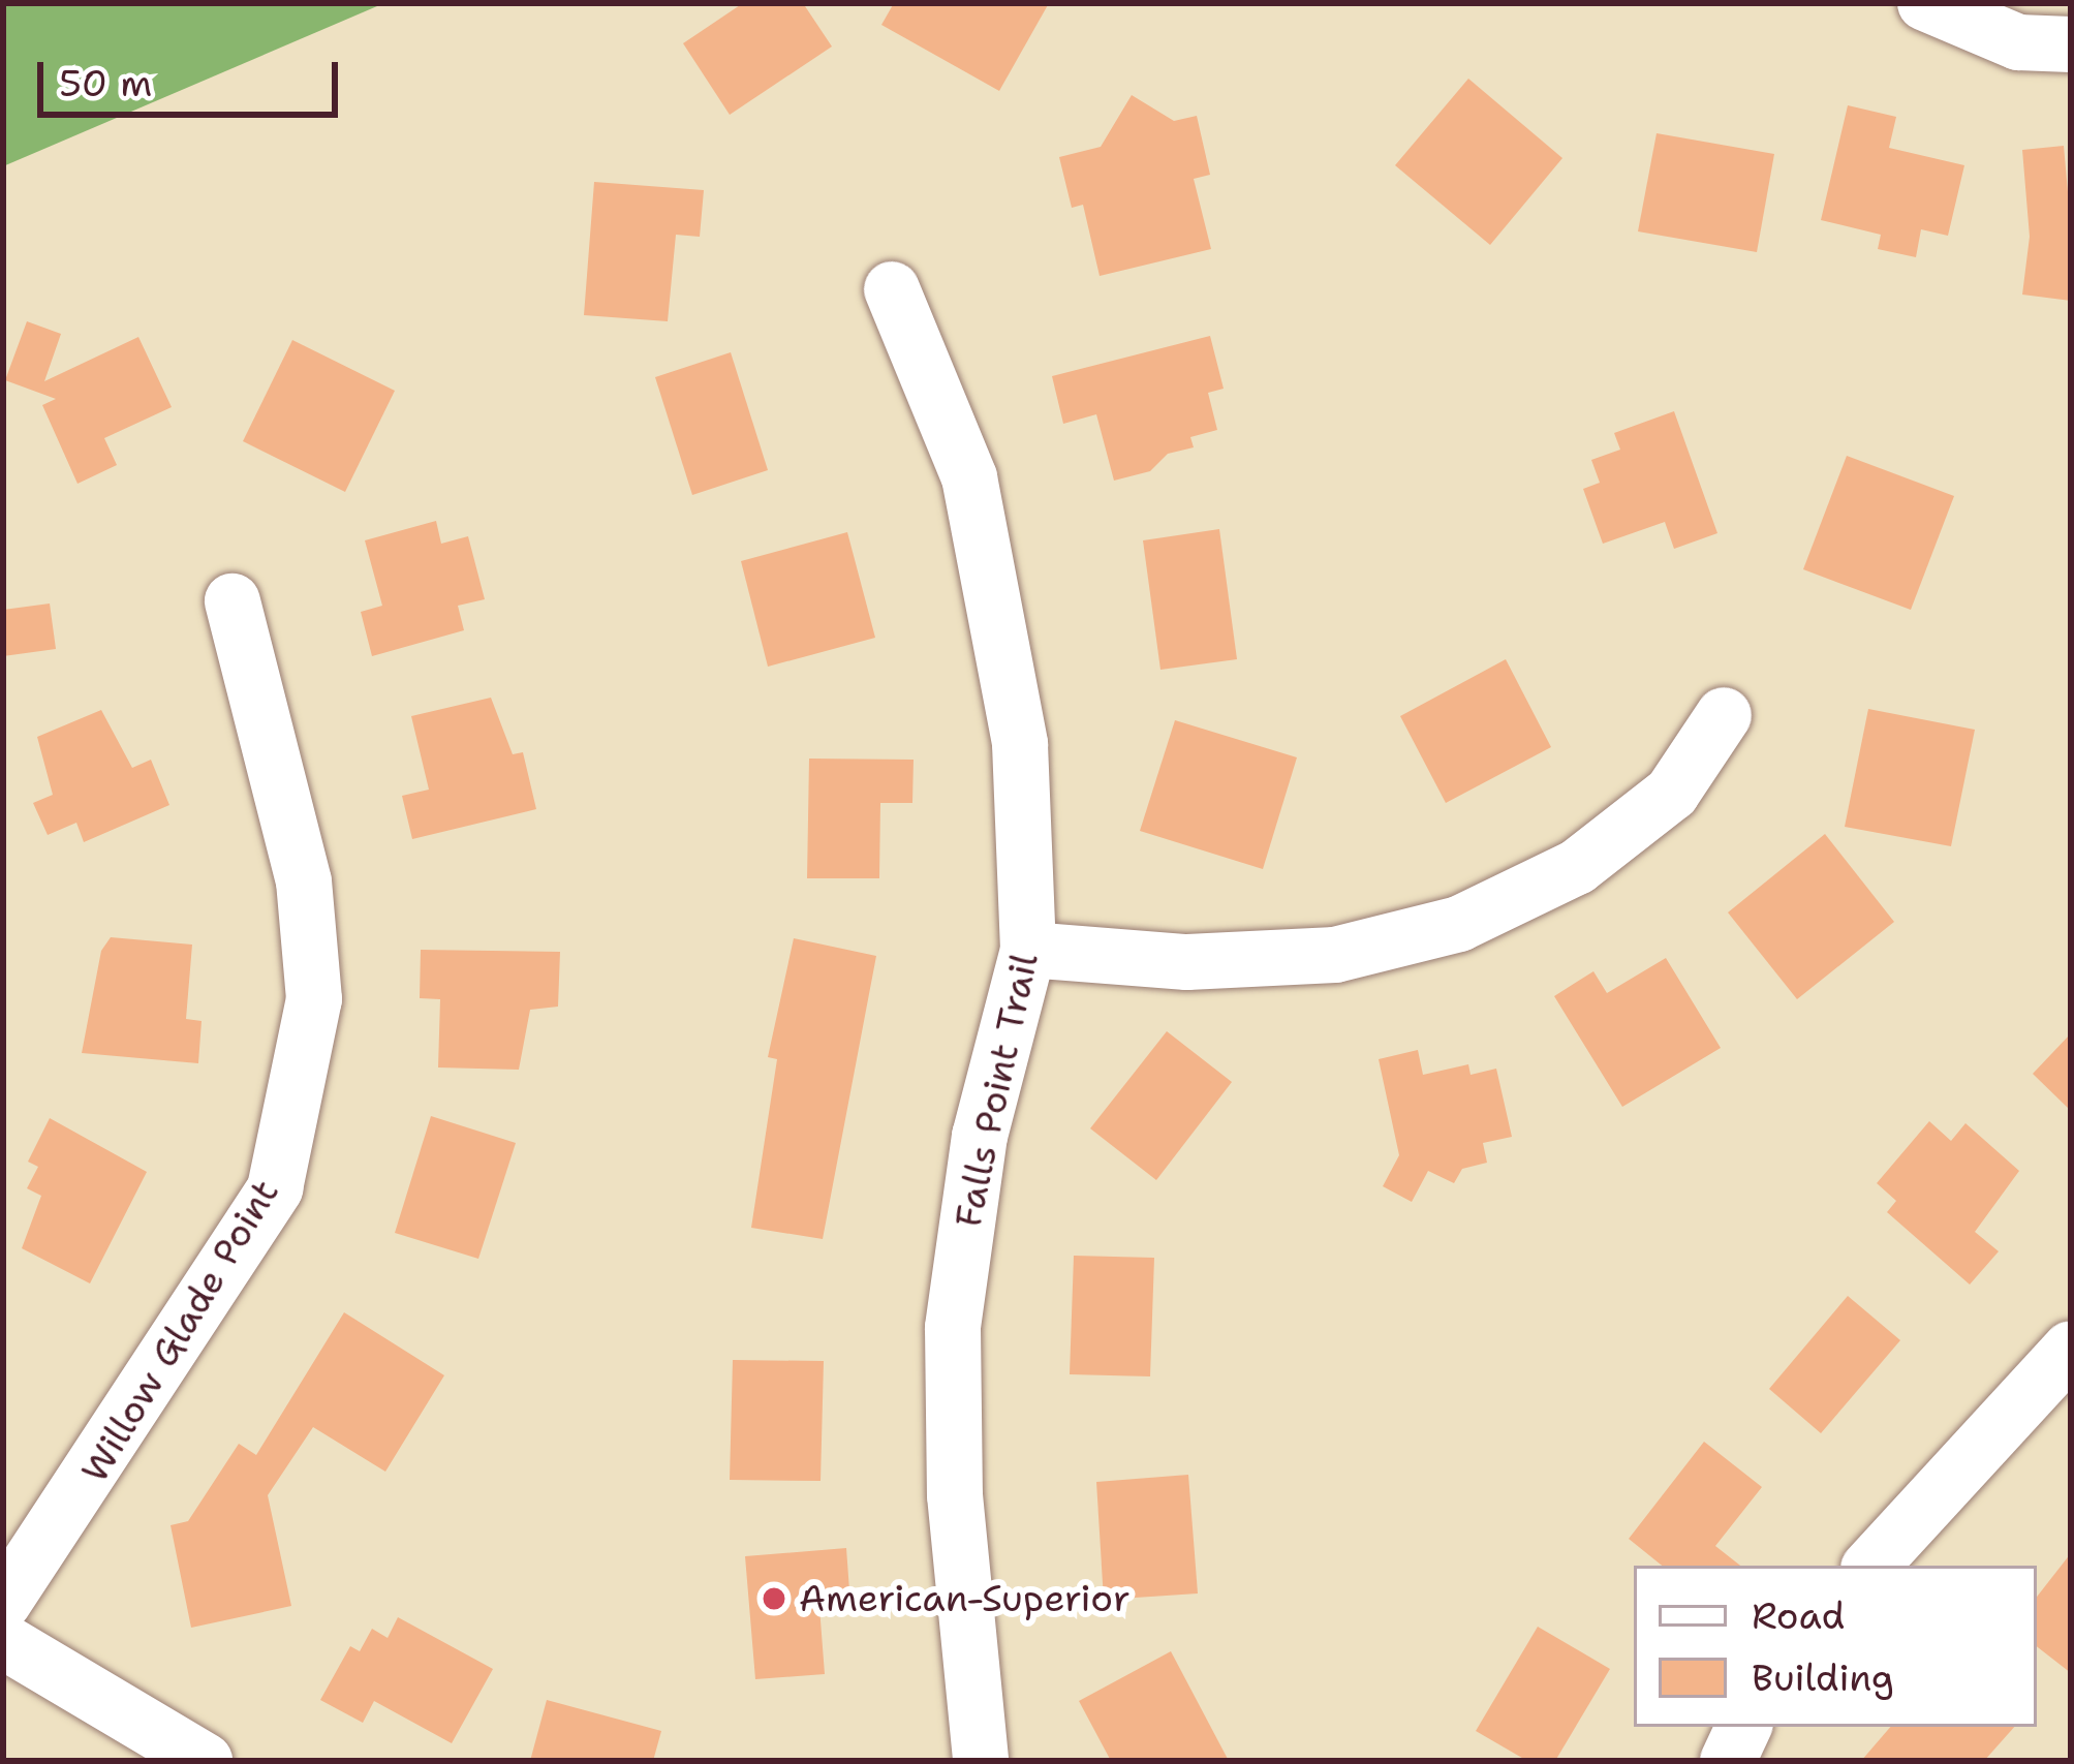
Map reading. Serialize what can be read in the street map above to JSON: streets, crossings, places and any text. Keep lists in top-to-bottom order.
{
  "streets": {
    "street": ["Falls Point Trail", "Willow Glade Point"]
  },
  "places": ["American-Superior"],
  "legend": ["Road", "Building"],
  "scale_bar": "50 m"
}
